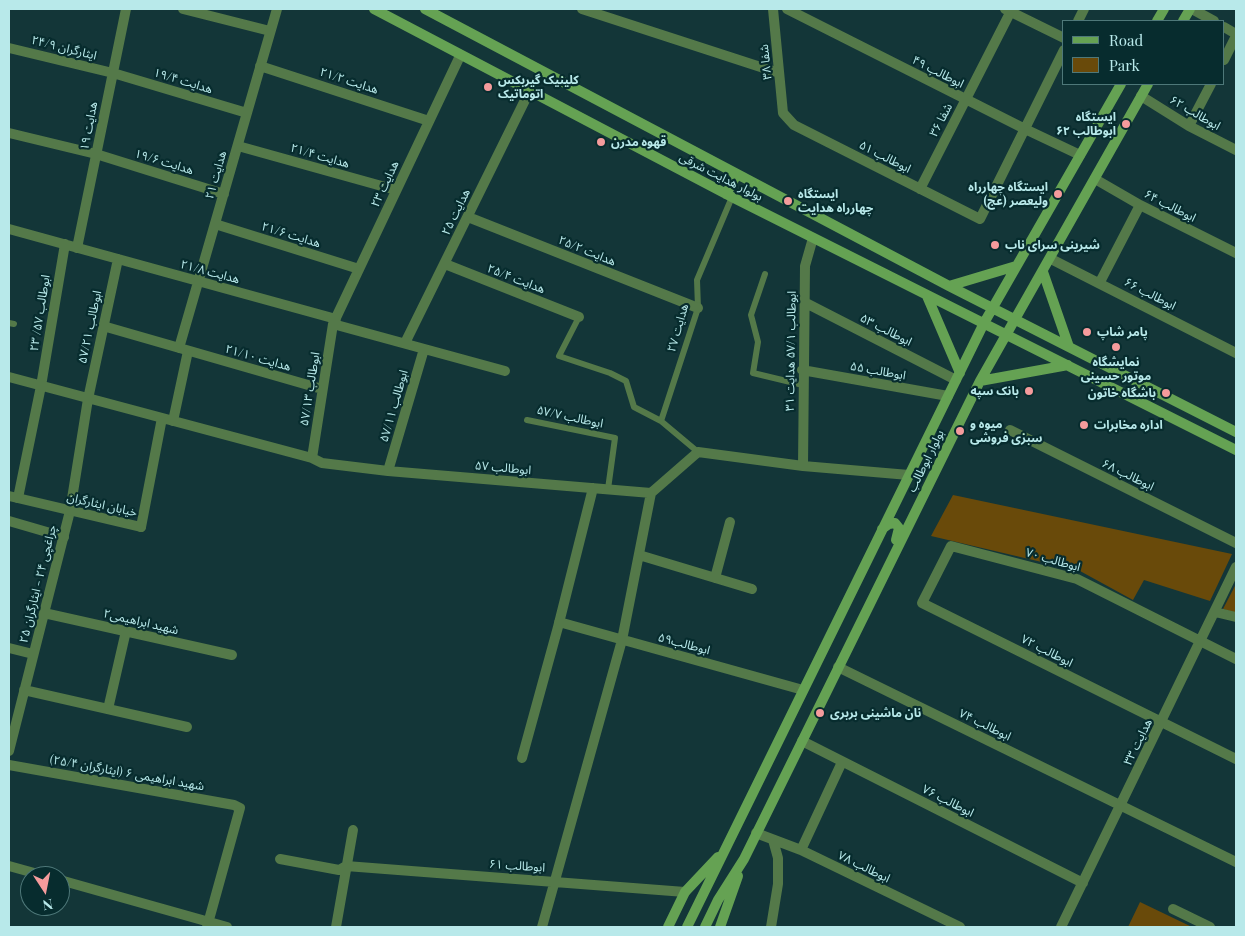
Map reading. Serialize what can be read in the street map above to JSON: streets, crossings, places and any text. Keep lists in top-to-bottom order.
{
  "streets": {
    "main road": ["بولوار هدایت شرقی", "بولوار ابوطالب"],
    "street": [
      "ایثارگران ۲۴/۹",
      "شفا ۳۸",
      "ابوطالب ۴۹",
      "هدایت ۱۹/۴",
      "هدایت ۲۱/۲",
      "ابوطالب ۶۲",
      "شفا ۳۶",
      "هدایت ۱۹",
      "هدایت ۲۱/۴",
      "ابوطالب ۵۱",
      "هدایت ۱۹/۶",
      "هدایت ۲۱",
      "هدایت ۲۳",
      "ابوطالب ۶۴",
      "هدایت ۲۵",
      "هدایت ۲۱/۶",
      "هدایت ۲۵/۲",
      "هدایت ۲۱/۸",
      "هدایت ۲۵/۴",
      "ابوطالب ۶۶",
      "ابوطالب ۵۷/ ۲۳",
      "ابوطالب ۵۷/۲۱",
      "ابوطالب ۵۳",
      "ابوطالب ۵۷/۱ هدایت ۳۱",
      "هدایت ۲۱/۱۰",
      "ابوطالب ۵۵",
      "ابوطالب ۵۷/۱۳",
      "ابوطالب ۵۷/۱۱",
      "ابوطالب ۵۷",
      "ابوطالب ۶۸",
      "خیابان ایثارگران",
      "ابوطالب ۷۰",
      "چراغچی ۲۴ - ایثارگران ۲۵",
      "شهید ابراهیمی۲",
      "ابوطالب۵۹",
      "ابوطالب ۷۲",
      "ابوطالب ۷۴",
      "هدایت ۳۳",
      "شهید ابراهیمی ۶ (ایثارگران ۲۵/۴)",
      "ابوطالب ۷۶",
      "ابوطالب ۶۱",
      "ابوطالب ۷۸"
    ],
    "lane": ["هدایت ۲۷", "ابوطالب ۵۷/۷"]
  },
  "crossings": [
    ["ایثارگران ۲۴/۹", "هدایت ۱۹/۴"],
    ["ایثارگران ۲۴/۹", "هدایت ۱۹"],
    ["شفا ۳۸", "ابوطالب ۵۱"],
    ["ابوطالب ۴۹", "شفا ۳۶"],
    ["ابوطالب ۴۹", "ابوطالب ۵۱"],
    ["ابوطالب ۴۹", "بولوار ابوطالب"],
    ["هدایت ۱۹/۴", "هدایت ۱۹"],
    ["هدایت ۱۹/۴", "هدایت ۲۱"],
    ["هدایت ۲۱/۲", "هدایت ۲۱"],
    ["هدایت ۲۱/۲", "هدایت ۲۳"],
    ["ابوطالب ۶۲", "بولوار ابوطالب"],
    ["شفا ۳۶", "ابوطالب ۵۱"],
    ["هدایت ۱۹", "هدایت ۱۹/۶"],
    ["هدایت ۱۹", "هدایت ۲۱/۸"],
    ["هدایت ۲۱/۴", "هدایت ۲۱"],
    ["هدایت ۲۱/۴", "هدایت ۲۳"],
    ["هدایت ۱۹/۶", "هدایت ۲۱"],
    ["هدایت ۲۱", "هدایت ۲۱/۶"],
    ["هدایت ۲۱", "هدایت ۲۱/۸"],
    ["هدایت ۲۱", "هدایت ۲۱/۱۰"],
    ["هدایت ۲۱", "ابوطالب ۵۷"],
    ["بولوار هدایت شرقی", "هدایت ۲۳"],
    ["بولوار هدایت شرقی", "هدایت ۲۵"],
    ["بولوار هدایت شرقی", "هدایت ۲۷"],
    ["بولوار هدایت شرقی", "ابوطالب ۵۷/۱ هدایت ۳۱"],
    ["بولوار هدایت شرقی", "بولوار ابوطالب"],
    ["هدایت ۲۳", "هدایت ۲۱/۶"],
    ["هدایت ۲۳", "هدایت ۲۱/۸"],
    ["هدایت ۲۳", "ابوطالب ۵۷/۱۳"],
    ["ابوطالب ۶۴", "بولوار ابوطالب"],
    ["هدایت ۲۵", "هدایت ۲۵/۲"],
    ["هدایت ۲۵", "هدایت ۲۱/۸"],
    ["هدایت ۲۵", "هدایت ۲۵/۴"],
    ["هدایت ۲۵/۲", "هدایت ۲۷"],
    ["هدایت ۲۱/۸", "ابوطالب ۵۷/ ۲۳"],
    ["هدایت ۲۱/۸", "ابوطالب ۵۷/۲۱"],
    ["هدایت ۲۱/۸", "ابوطالب ۵۷/۱۳"],
    ["هدایت ۲۱/۸", "ابوطالب ۵۷/۱۱"],
    ["ابوطالب ۶۶", "بولوار ابوطالب"],
    ["ابوطالب ۵۷/ ۲۳", "ابوطالب ۵۷"],
    ["ابوطالب ۵۷/ ۲۳", "خیابان ایثارگران"],
    ["ابوطالب ۵۷/۲۱", "هدایت ۲۱/۱۰"],
    ["ابوطالب ۵۷/۲۱", "ابوطالب ۵۷"],
    ["ابوطالب ۵۷/۲۱", "خیابان ایثارگران"],
    ["ابوطالب ۵۷/۲۱", "چراغچی ۲۴ - ایثارگران ۲۵"],
    ["ابوطالب ۵۳", "ابوطالب ۵۷/۱ هدایت ۳۱"],
    ["ابوطالب ۵۳", "بولوار ابوطالب"],
    ["ابوطالب ۵۷/۱ هدایت ۳۱", "ابوطالب ۵۵"],
    ["هدایت ۲۱/۱۰", "ابوطالب ۵۷/۱۳"],
    ["ابوطالب ۵۵", "بولوار ابوطالب"],
    ["ابوطالب ۵۷/۱۳", "ابوطالب ۵۷"],
    ["ابوطالب ۵۷/۱۱", "ابوطالب ۵۷"],
    ["ابوطالب ۵۷/۷", "ابوطالب ۵۷"],
    ["بولوار ابوطالب", "ابوطالب۵۹"],
    ["بولوار ابوطالب", "ابوطالب ۷۴"],
    ["بولوار ابوطالب", "ابوطالب ۷۶"],
    ["بولوار ابوطالب", "ابوطالب ۷۸"],
    ["ابوطالب ۵۷", "خیابان ایثارگران"],
    ["خیابان ایثارگران", "چراغچی ۲۴ - ایثارگران ۲۵"],
    ["ابوطالب ۷۰", "ابوطالب ۷۲"],
    ["ابوطالب ۷۰", "هدایت ۳۳"],
    ["چراغچی ۲۴ - ایثارگران ۲۵", "شهید ابراهیمی۲"],
    ["ابوطالب ۷۲", "هدایت ۳۳"],
    ["ابوطالب ۷۴", "هدایت ۳۳"],
    ["هدایت ۳۳", "ابوطالب ۷۶"]
  ],
  "places": [
    "کلینیک گیربکس اتوماتیک",
    "ایستگاه ابوطالب ۶۲",
    "قهوه مدرن",
    "ایستگاه چهارراه ولیعصر (عج)",
    "ایستگاه چهارراه هدایت",
    "شیرینی سرای ناب",
    "پامر شاپ",
    "نمایشگاه موتور حسینی",
    "بانک سپه",
    "باشگاه خاتون",
    "اداره مخابرات",
    "میوه و سبزی فروشی",
    "نان ماشینی بربری"
  ],
  "legend": ["Road", "Park"],
  "north": "bottom"
}
